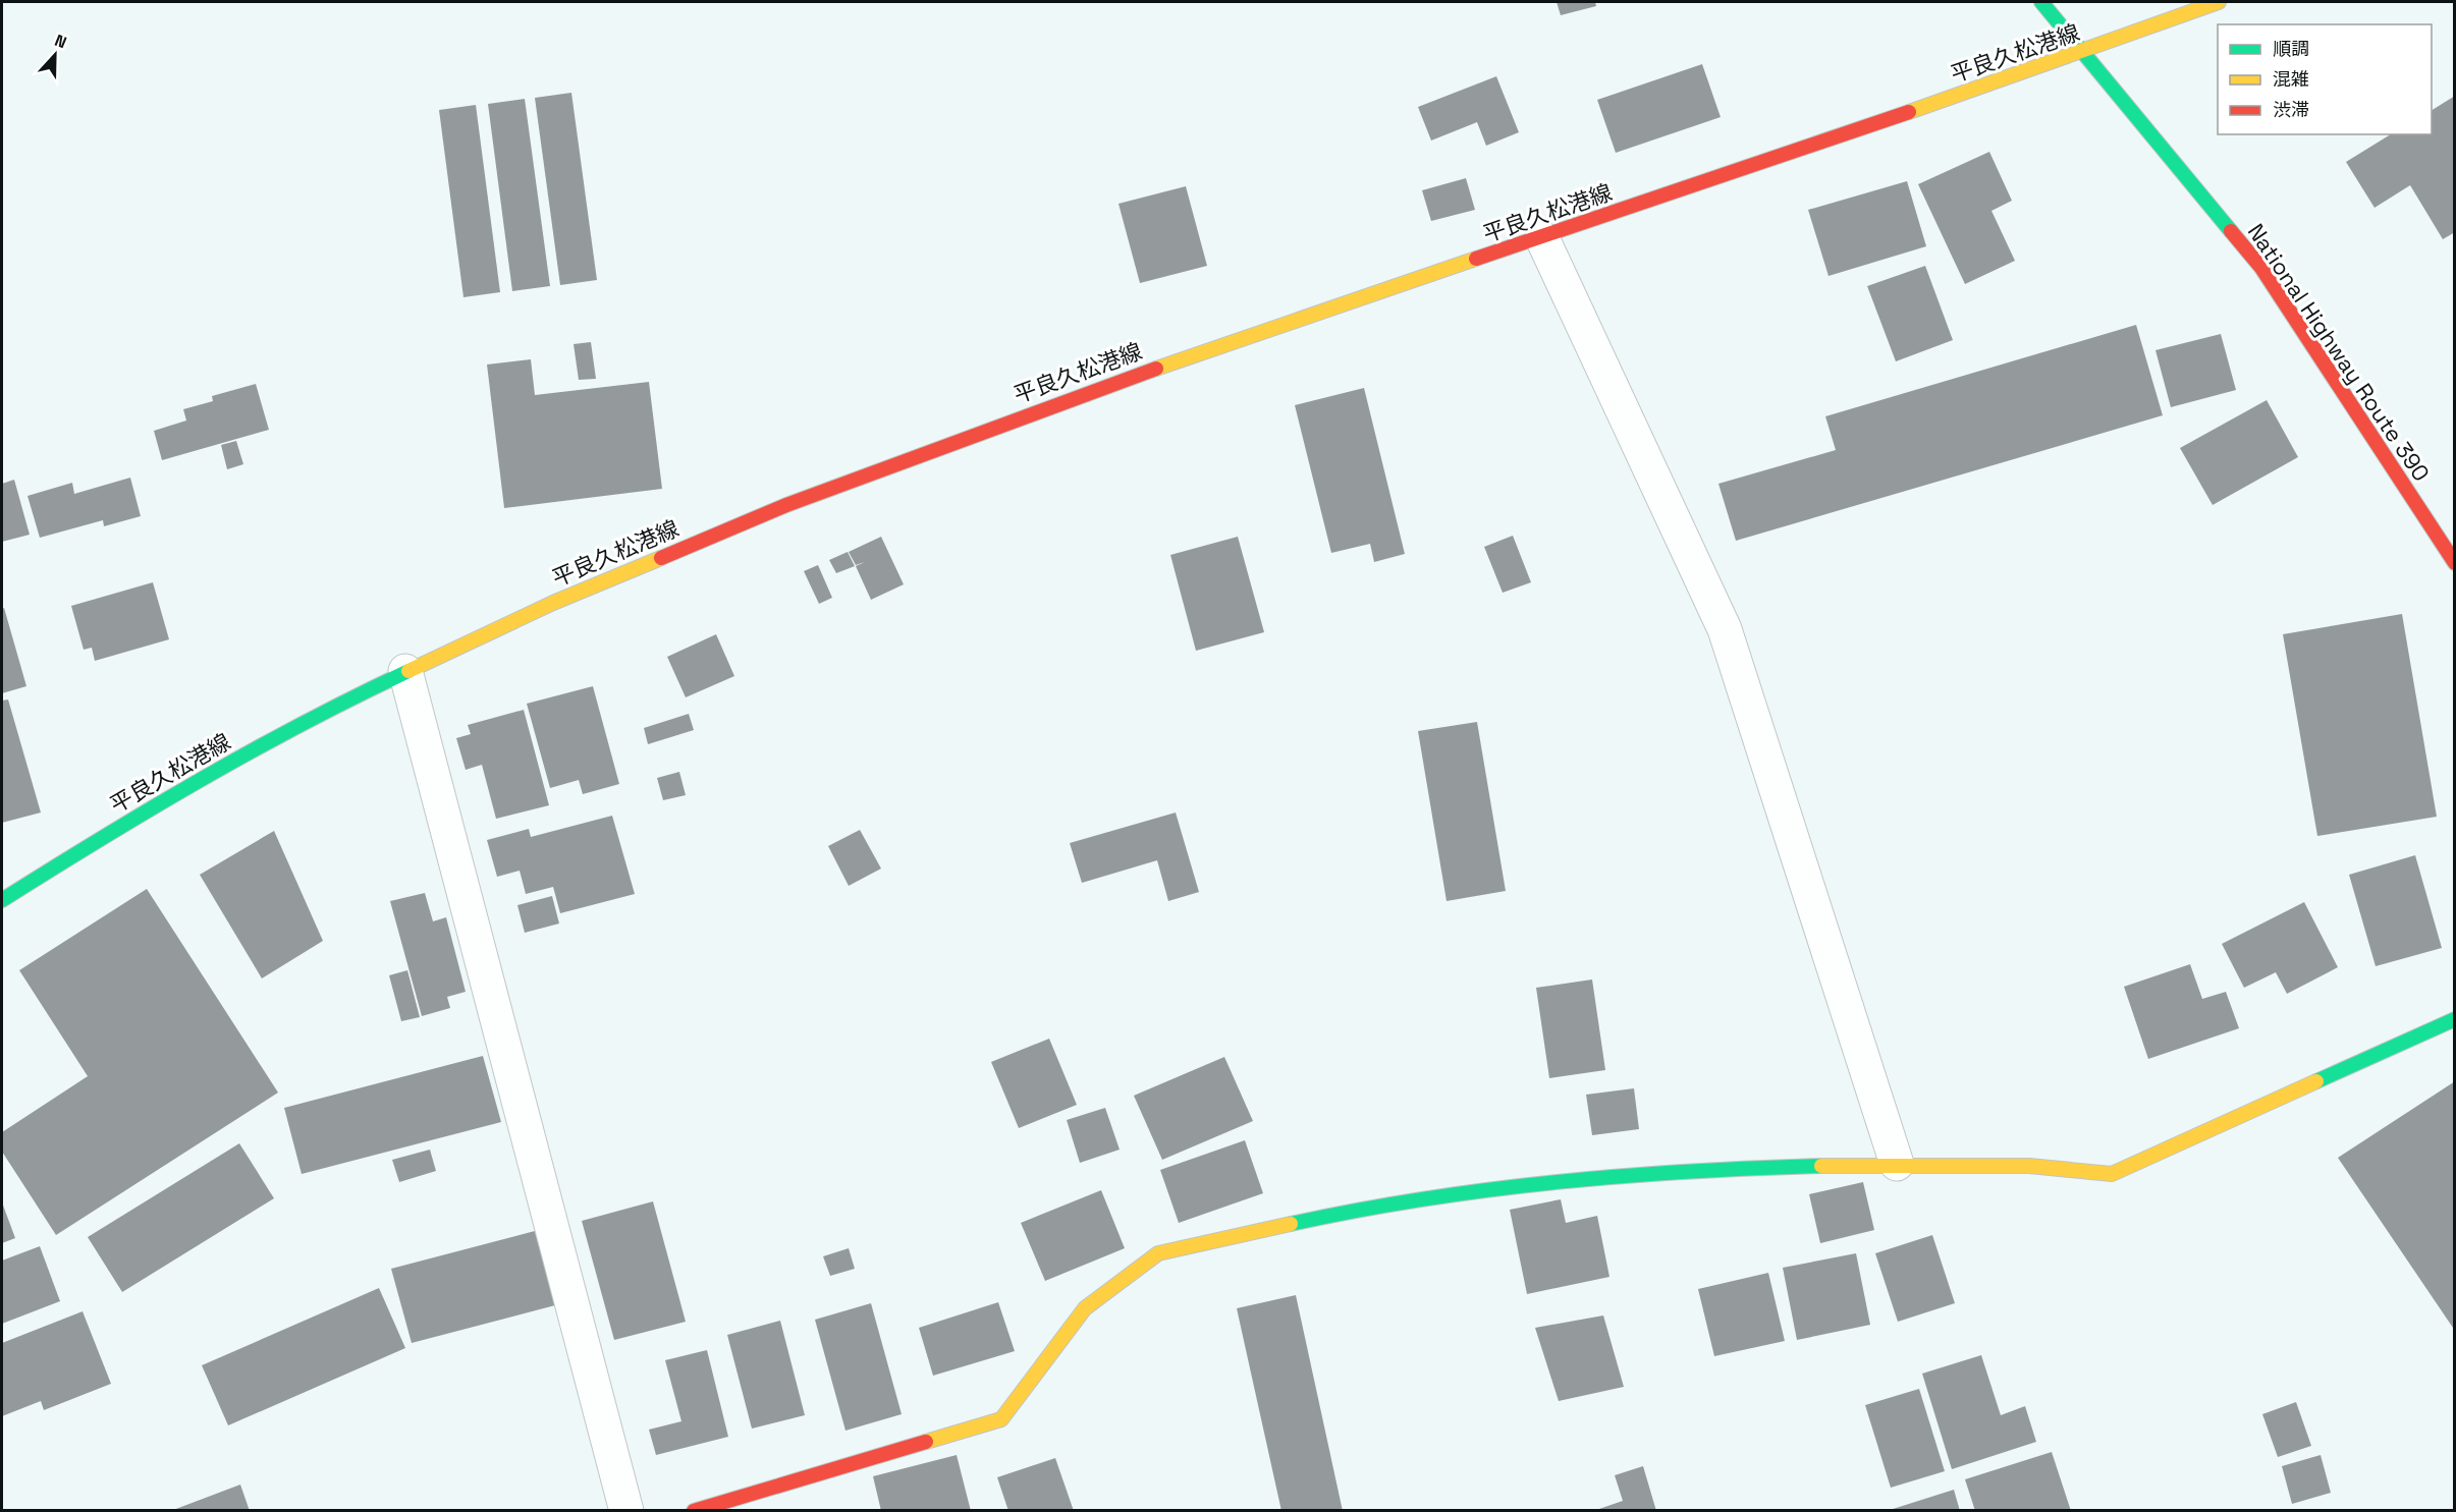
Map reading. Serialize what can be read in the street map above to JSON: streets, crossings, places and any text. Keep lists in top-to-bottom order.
{
  "streets": {
    "main road": ["平良久松港線", "National Highway Route 390"]
  },
  "crossings": [
    ["平良久松港線", "National Highway Route 390"]
  ],
  "legend": ["順調", "混雑", "渋滞"],
  "north": "top"
}
